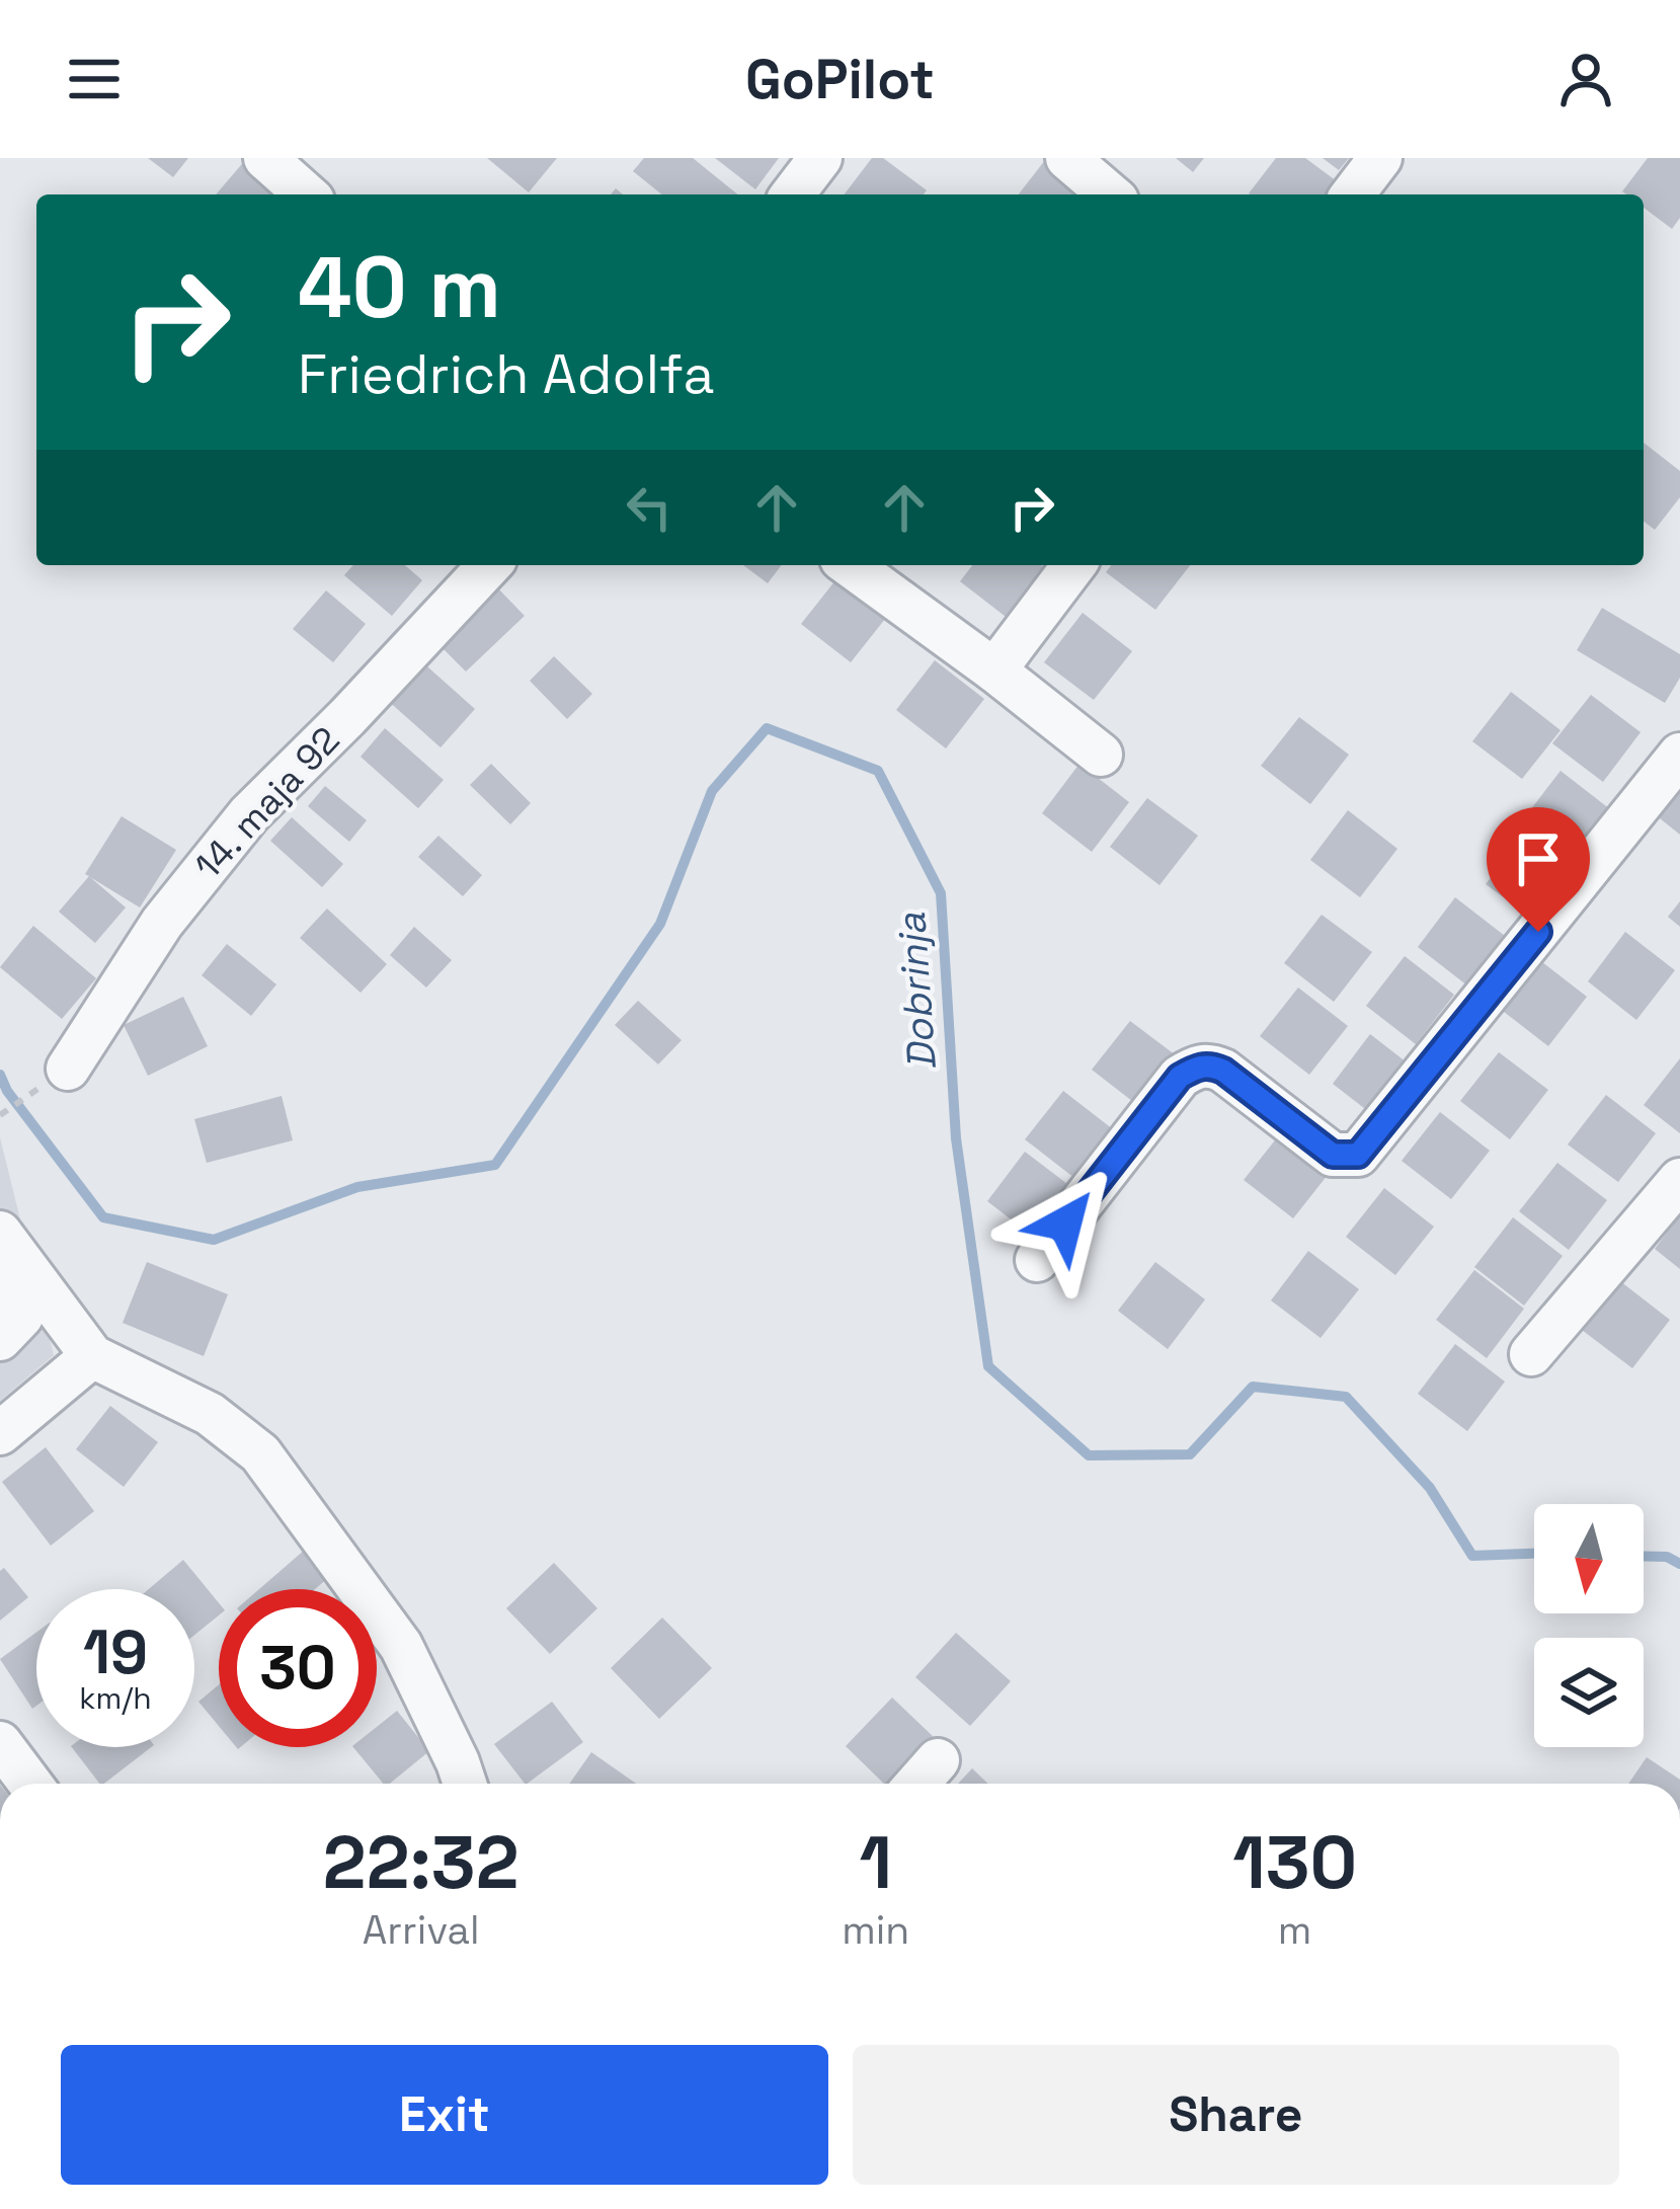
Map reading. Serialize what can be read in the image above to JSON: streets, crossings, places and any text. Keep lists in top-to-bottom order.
{
  "streets": {
    "street": ["14. maja 92"]
  },
  "water": ["Dobrinja"],
  "north": "bottom",
  "page": {
    "header": "GoPilot",
    "turn": ["40 m", "Friedrich Adolfa"],
    "speed": "19 km/h",
    "limit": "30",
    "eta": [
      "22:32",
      "Arrival",
      "1",
      "min",
      "130",
      "m"
    ],
    "buttons": ["Exit", "Share"]
  }
}
